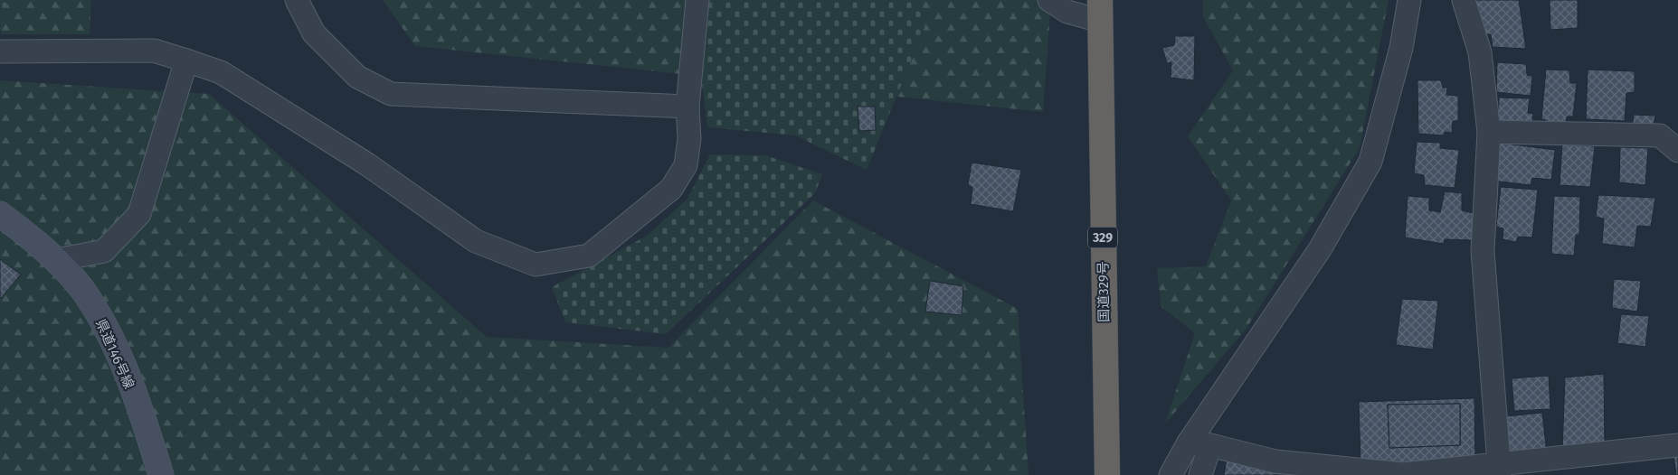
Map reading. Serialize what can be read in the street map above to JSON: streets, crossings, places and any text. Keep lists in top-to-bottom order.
{
  "streets": {
    "highway": ["329", "国道329号"],
    "main road": ["県道146号線"]
  }
}
